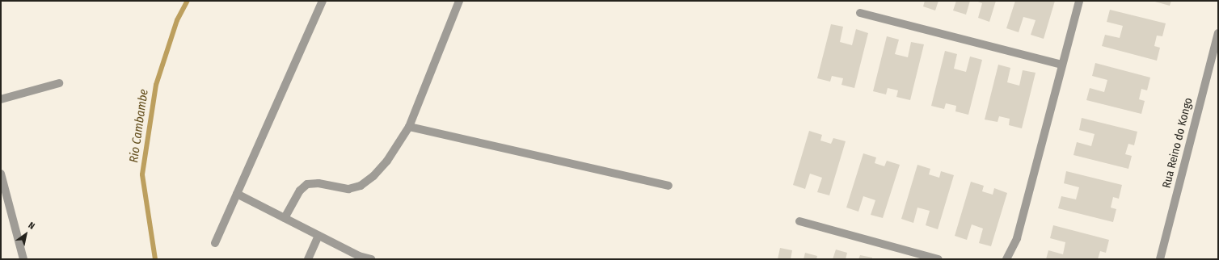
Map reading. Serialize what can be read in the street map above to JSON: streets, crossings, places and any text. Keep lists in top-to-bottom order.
{
  "streets": {
    "street": ["Rua Reino do Kongo"]
  },
  "water": ["Rio Cambambe"],
  "north": "top right"
}
